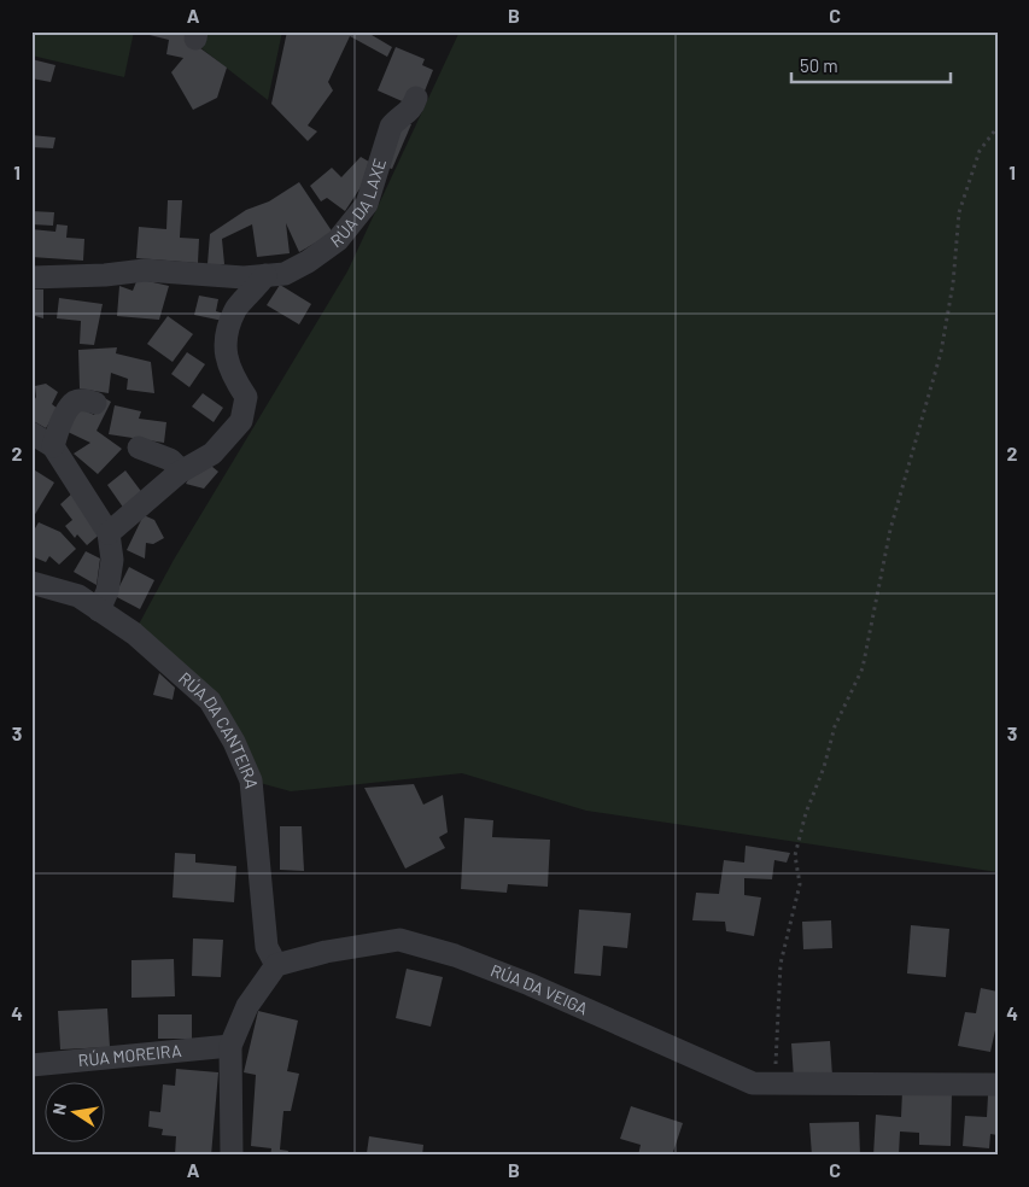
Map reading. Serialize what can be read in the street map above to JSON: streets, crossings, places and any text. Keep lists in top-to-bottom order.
{
  "streets": {
    "street": [
      "RÚA DA LAXE",
      "RÚA DA CANTEIRA",
      "RÚA DA VEIGA",
      "RÚA MOREIRA"
    ]
  },
  "crossings": [
    ["RÚA DA CANTEIRA", "RÚA DA VEIGA"]
  ],
  "scale_bar": "50 m",
  "north": "left",
  "grid": {
    "columns": ["A", "B", "C"],
    "rows": [
      "1",
      "2",
      "3",
      "4"
    ]
  }
}
